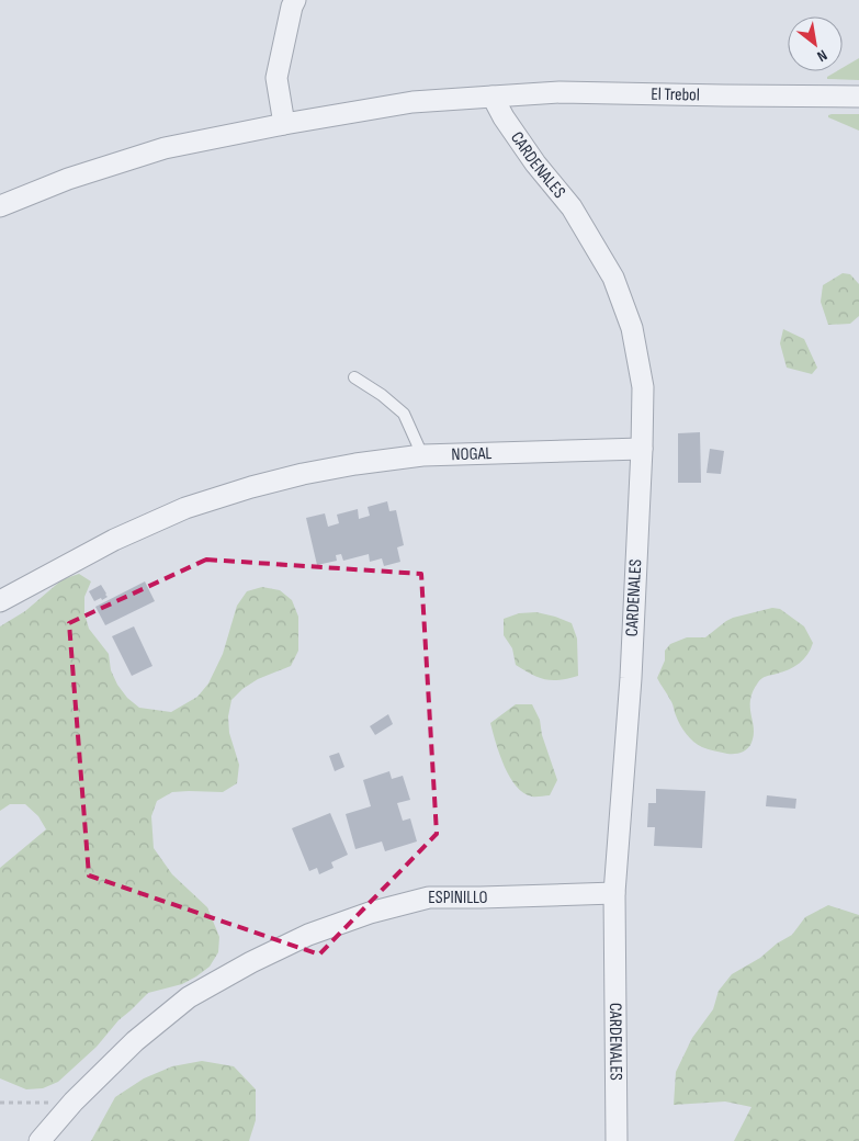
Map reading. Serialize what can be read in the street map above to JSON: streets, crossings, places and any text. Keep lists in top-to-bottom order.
{
  "streets": {
    "street": [
      "El Trebol",
      "CARDENALES",
      "NOGAL",
      "ESPINILLO"
    ]
  },
  "crossings": [
    ["El Trebol", "CARDENALES"],
    ["CARDENALES", "NOGAL"],
    ["CARDENALES", "ESPINILLO"]
  ],
  "north": "bottom right"
}
